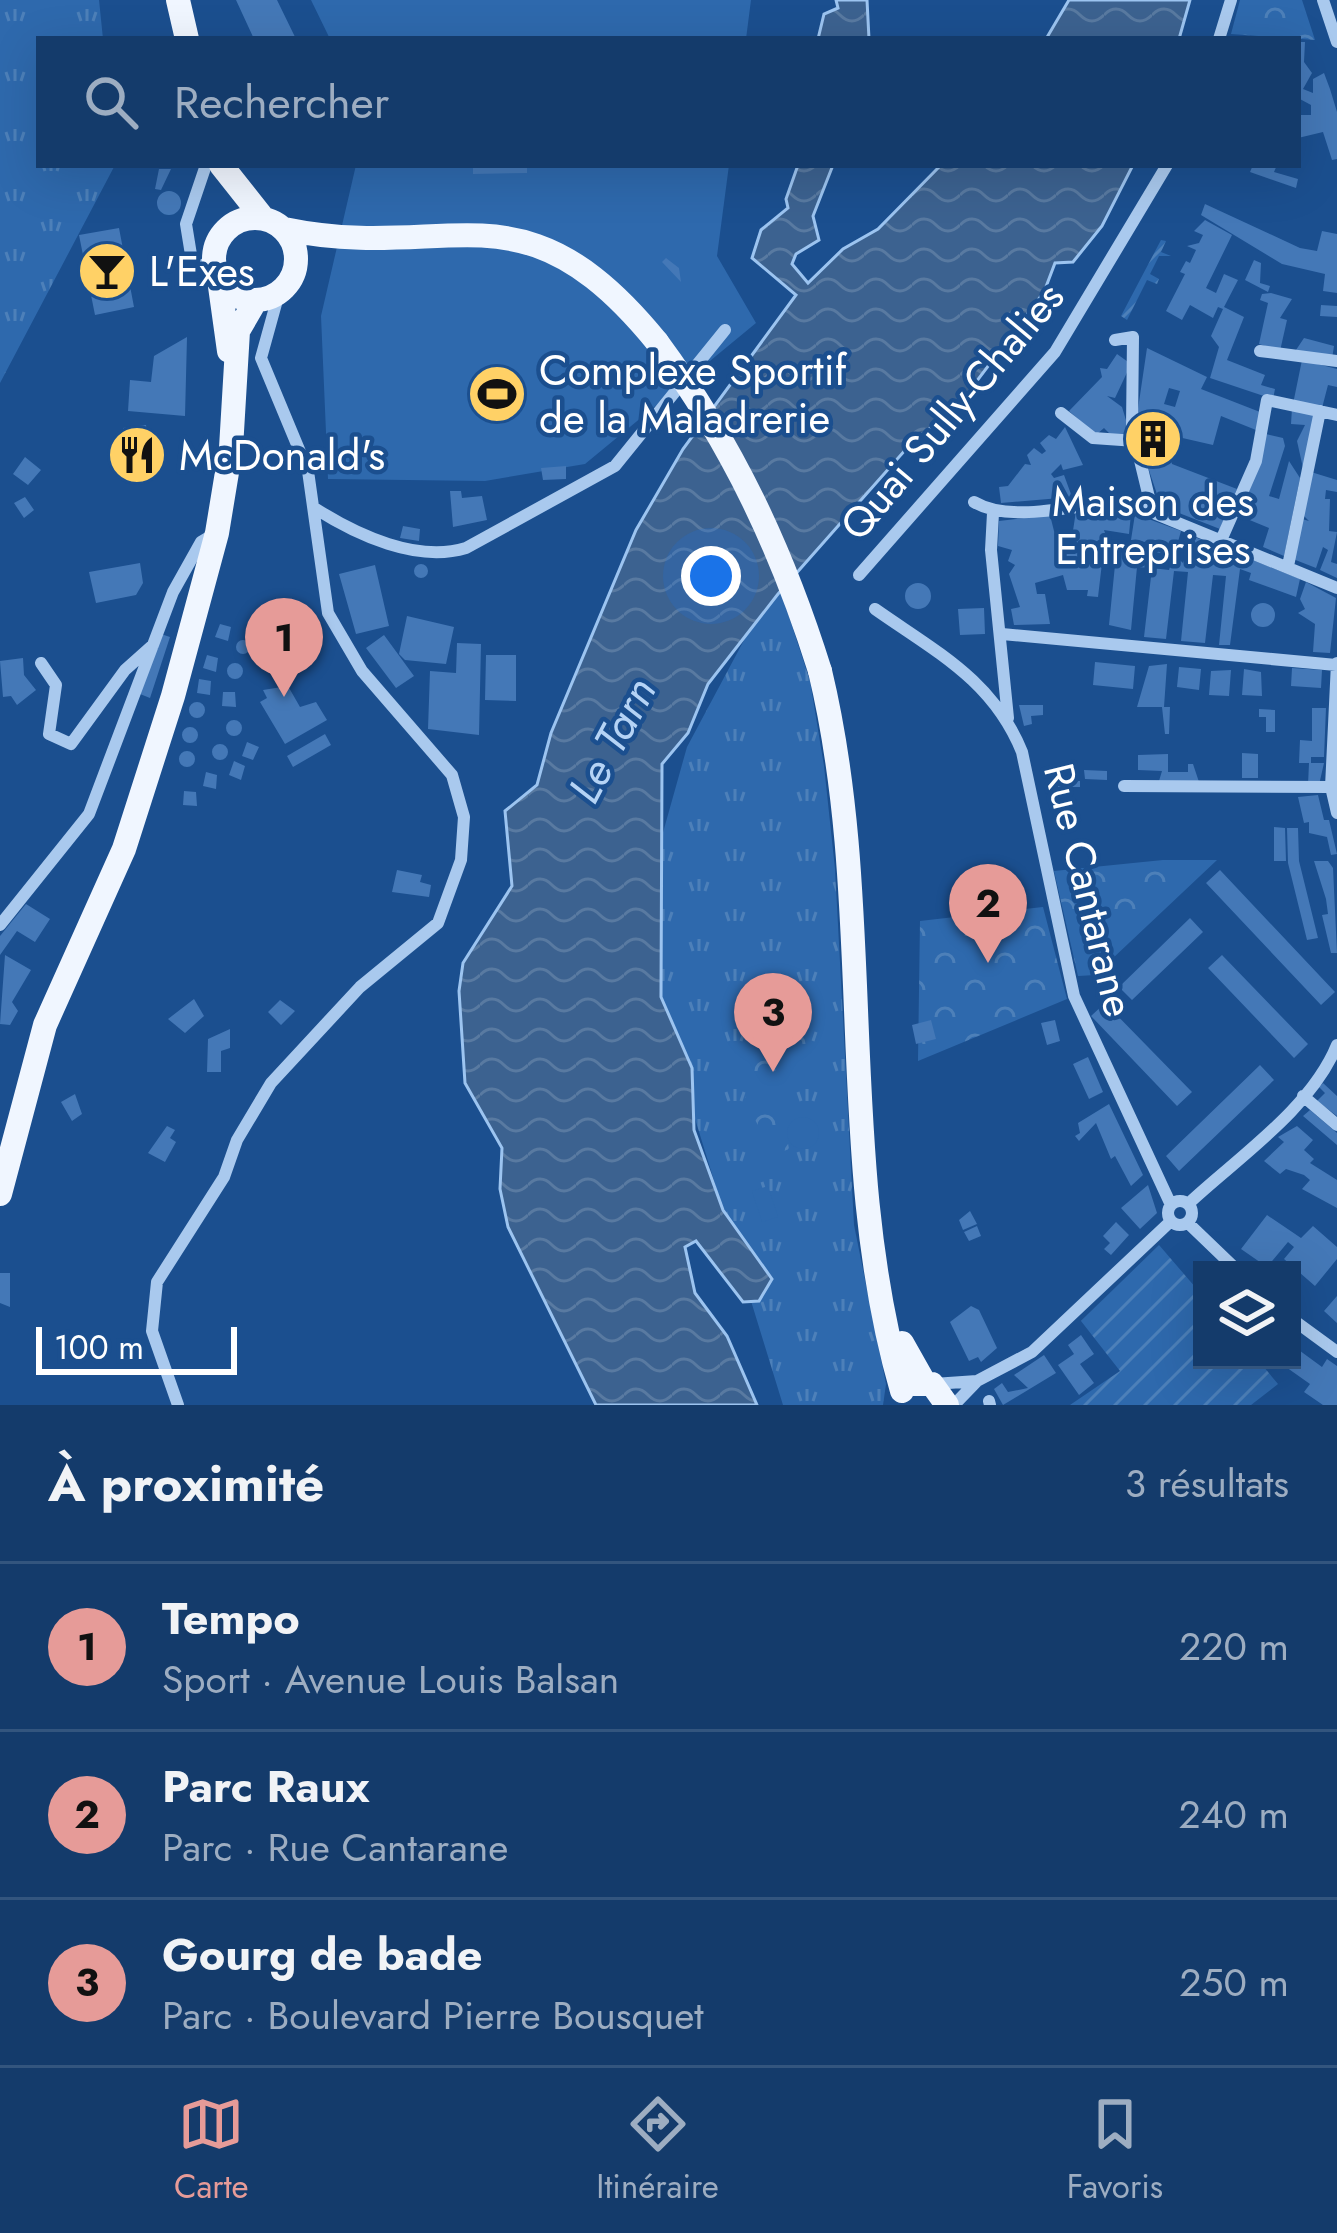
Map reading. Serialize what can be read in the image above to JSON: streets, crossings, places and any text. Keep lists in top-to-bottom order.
{
  "streets": {
    "street": ["Quai Sully-Chalies", "Rue Cantarane"]
  },
  "water": ["Le Tarn"],
  "places": {
    "bar": ["L'Exes"],
    "sports": ["Complexe Sportif de la Maladrerie"],
    "building": ["Maison des Entreprises"],
    "restaurant": ["McDonald's"]
  },
  "scale_bar": "100 m",
  "page": {
    "search": "Rechercher",
    "pins": ["1", "2", "3"],
    "scale": "100 m",
    "heading": ["À proximité", "3 résultats"],
    "list": [
      {
        "mark": "1",
        "name": "Tempo",
        "note": "Sport · Avenue Louis Balsan",
        "value": "220 m"
      },
      {
        "mark": "2",
        "name": "Parc Raux",
        "note": "Parc · Rue Cantarane",
        "value": "240 m"
      },
      {
        "mark": "3",
        "name": "Gourg de bade",
        "note": "Parc · Boulevard Pierre Bousquet",
        "value": "250 m"
      }
    ],
    "nav": ["Carte", "Itinéraire", "Favoris"]
  }
}
